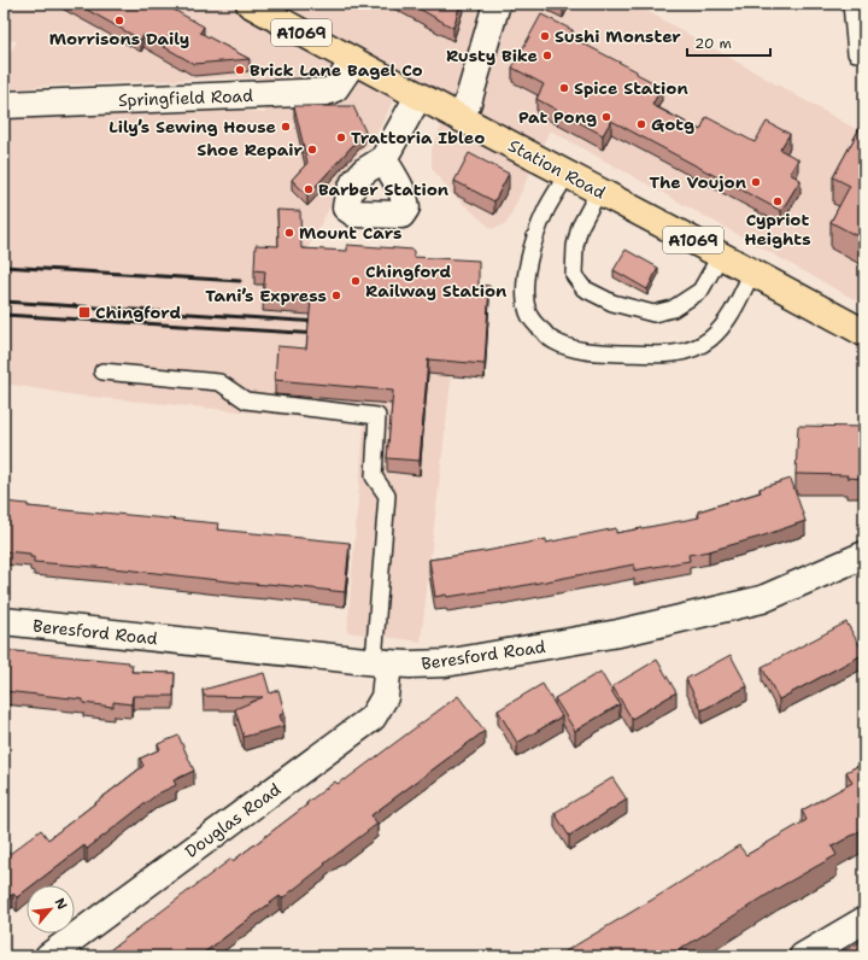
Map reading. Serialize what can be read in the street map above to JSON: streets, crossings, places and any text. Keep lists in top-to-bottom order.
{
  "streets": {
    "main road": ["A1069", "Station Road"],
    "street": ["Springfield Road", "Beresford Road", "Douglas Road"]
  },
  "crossings": [
    ["Springfield Road", "Station Road"],
    ["Beresford Road", "Douglas Road"]
  ],
  "places": {
    "other": [
      "Morrisons Daily",
      "Sushi Monster",
      "Rusty Bike",
      "Brick Lane Bagel Co",
      "Spice Station",
      "Pat Pong",
      "Gotg",
      "Lily’s Sewing House",
      "Trattoria Ibleo",
      "Shoe Repair",
      "The Voujon",
      "Barber Station",
      "Cypriot Heights",
      "Mount Cars",
      "Chingford Railway Station",
      "Tani’s Express"
    ],
    "transit": ["Chingford"]
  },
  "scale_bar": "20 m",
  "north": "top right"
}
